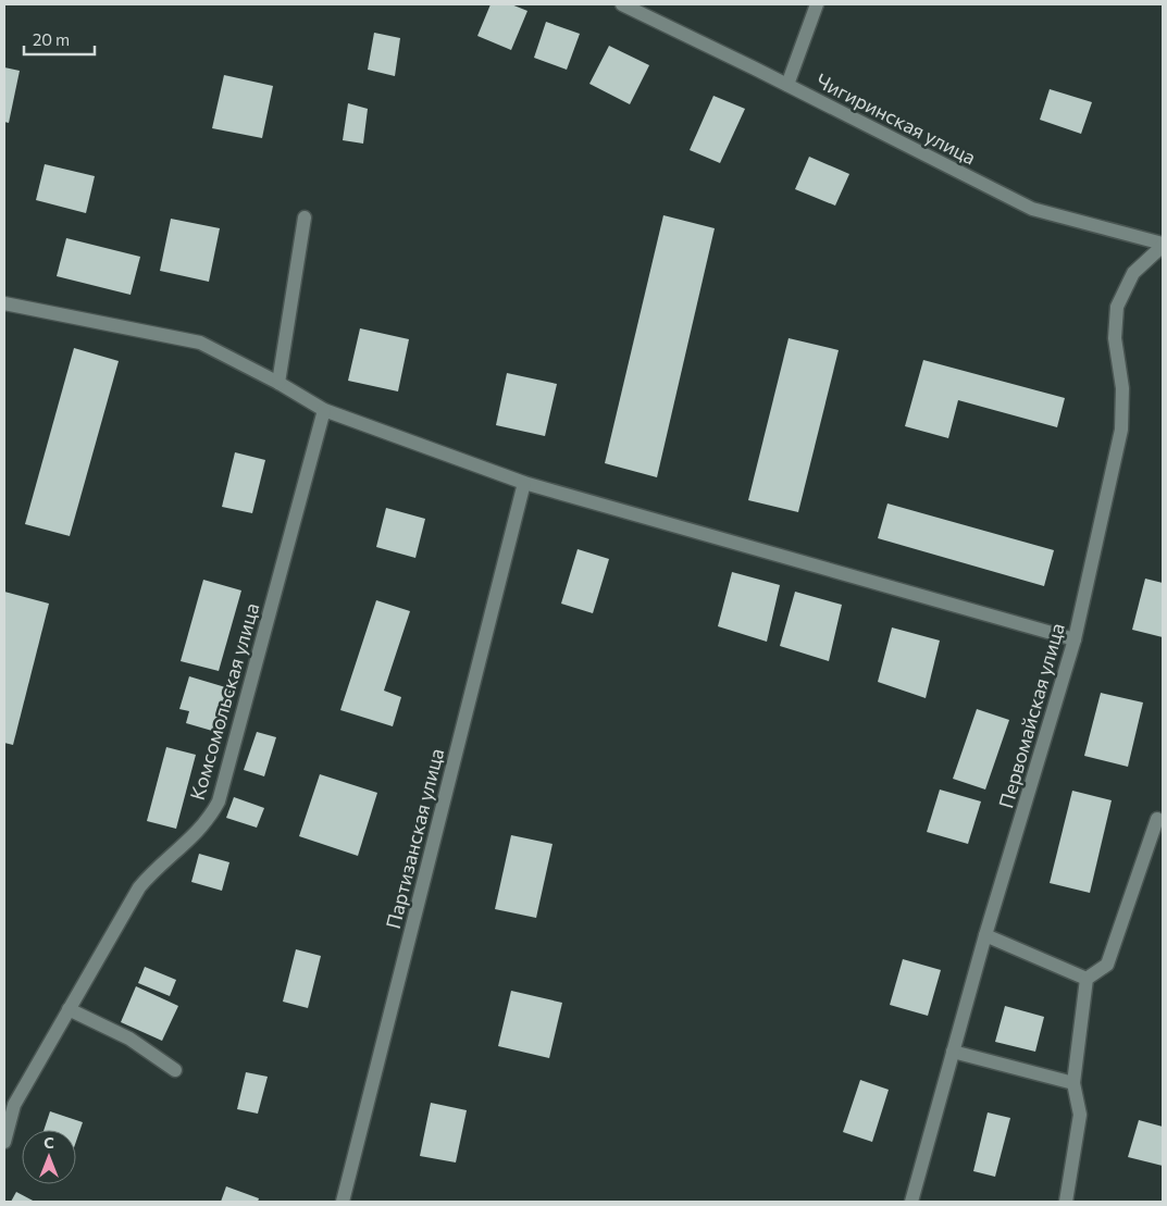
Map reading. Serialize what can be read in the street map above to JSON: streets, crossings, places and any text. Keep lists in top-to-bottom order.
{
  "streets": {
    "street": [
      "Чигиринская улица",
      "Комсомольская улица",
      "Первомайская улица",
      "Партизанская улица"
    ]
  },
  "crossings": [
    ["Чигиринская улица", "Первомайская улица"]
  ],
  "scale_bar": "20 m",
  "north": "top"
}
